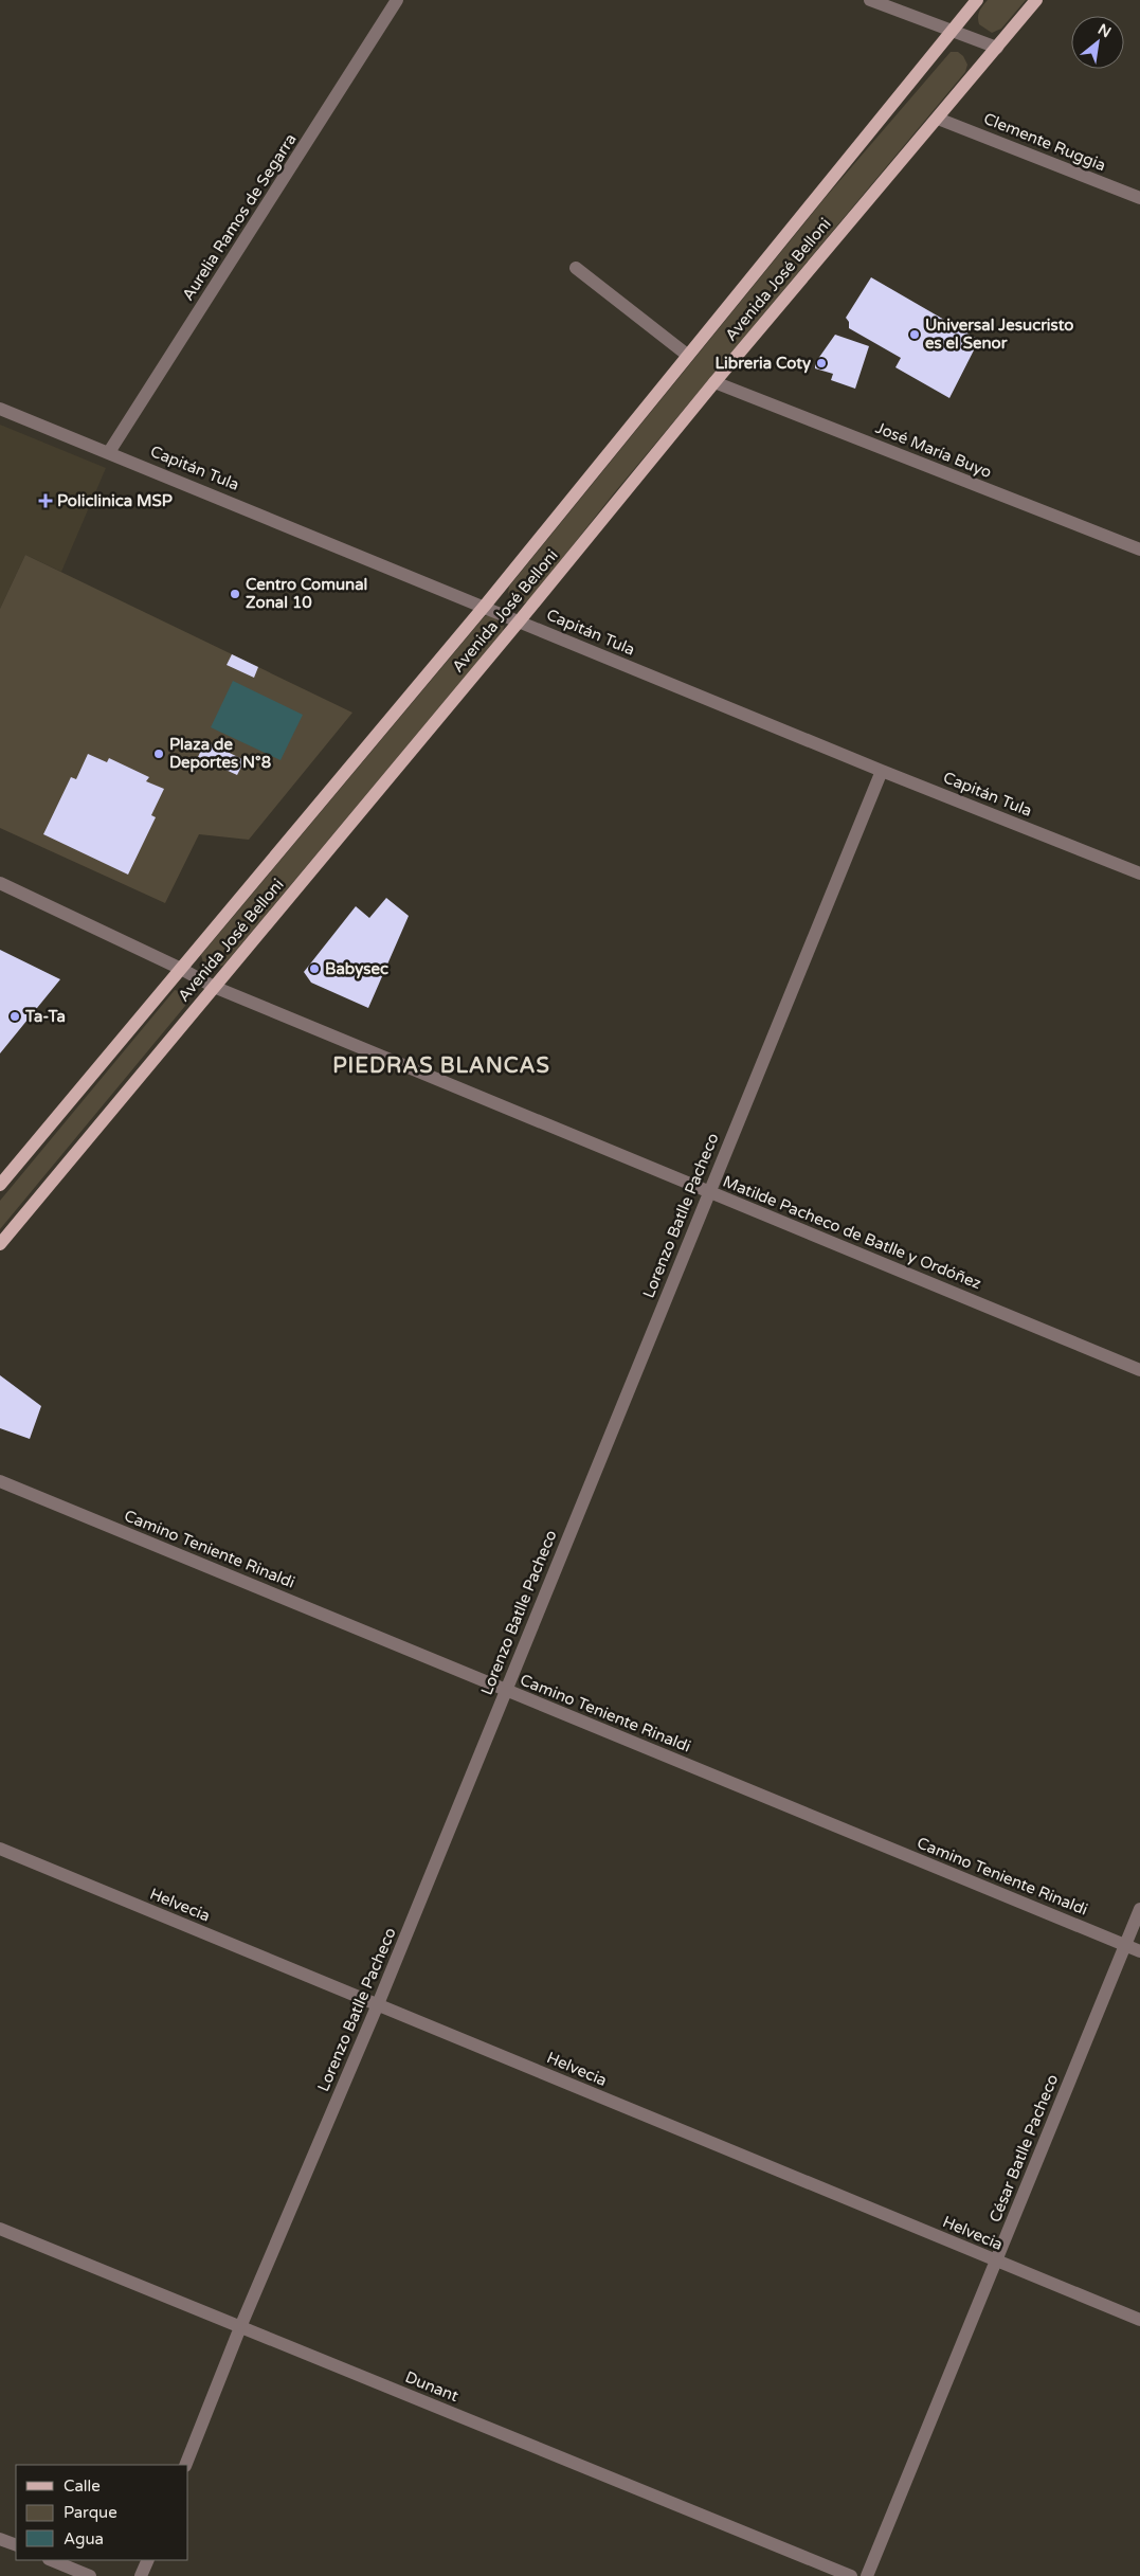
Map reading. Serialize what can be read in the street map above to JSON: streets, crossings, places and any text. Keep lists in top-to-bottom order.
{
  "streets": {
    "main road": ["Avenida José Belloni"],
    "street": [
      "Clemente Ruggia",
      "Aurelia Ramos de Segarra",
      "José María Buyo",
      "Capitán Tula",
      "Lorenzo Batlle Pacheco",
      "Matilde Pacheco de Batlle y Ordóñez",
      "Camino Teniente Rinaldi",
      "Helvecia",
      "César Batlle Pacheco",
      "Dunant"
    ]
  },
  "crossings": [
    ["Clemente Ruggia", "Avenida José Belloni"],
    ["Aurelia Ramos de Segarra", "Capitán Tula"],
    ["Avenida José Belloni", "José María Buyo"],
    ["Avenida José Belloni", "Capitán Tula"],
    ["Avenida José Belloni", "Matilde Pacheco de Batlle y Ordóñez"],
    ["Capitán Tula", "Lorenzo Batlle Pacheco"],
    ["Lorenzo Batlle Pacheco", "Matilde Pacheco de Batlle y Ordóñez"],
    ["Lorenzo Batlle Pacheco", "Camino Teniente Rinaldi"],
    ["Lorenzo Batlle Pacheco", "Helvecia"],
    ["Lorenzo Batlle Pacheco", "Dunant"],
    ["Camino Teniente Rinaldi", "César Batlle Pacheco"],
    ["Helvecia", "César Batlle Pacheco"]
  ],
  "districts": ["PIEDRAS BLANCAS"],
  "places": {
    "other": [
      "Universal Jesucristo es el Senor",
      "Libreria Coty",
      "Centro Comunal Zonal 10",
      "Plaza de Deportes N°8",
      "Babysec",
      "Ta-Ta"
    ],
    "health": ["Policlinica MSP"]
  },
  "legend": ["Calle", "Parque", "Agua"],
  "north": "top right"
}
